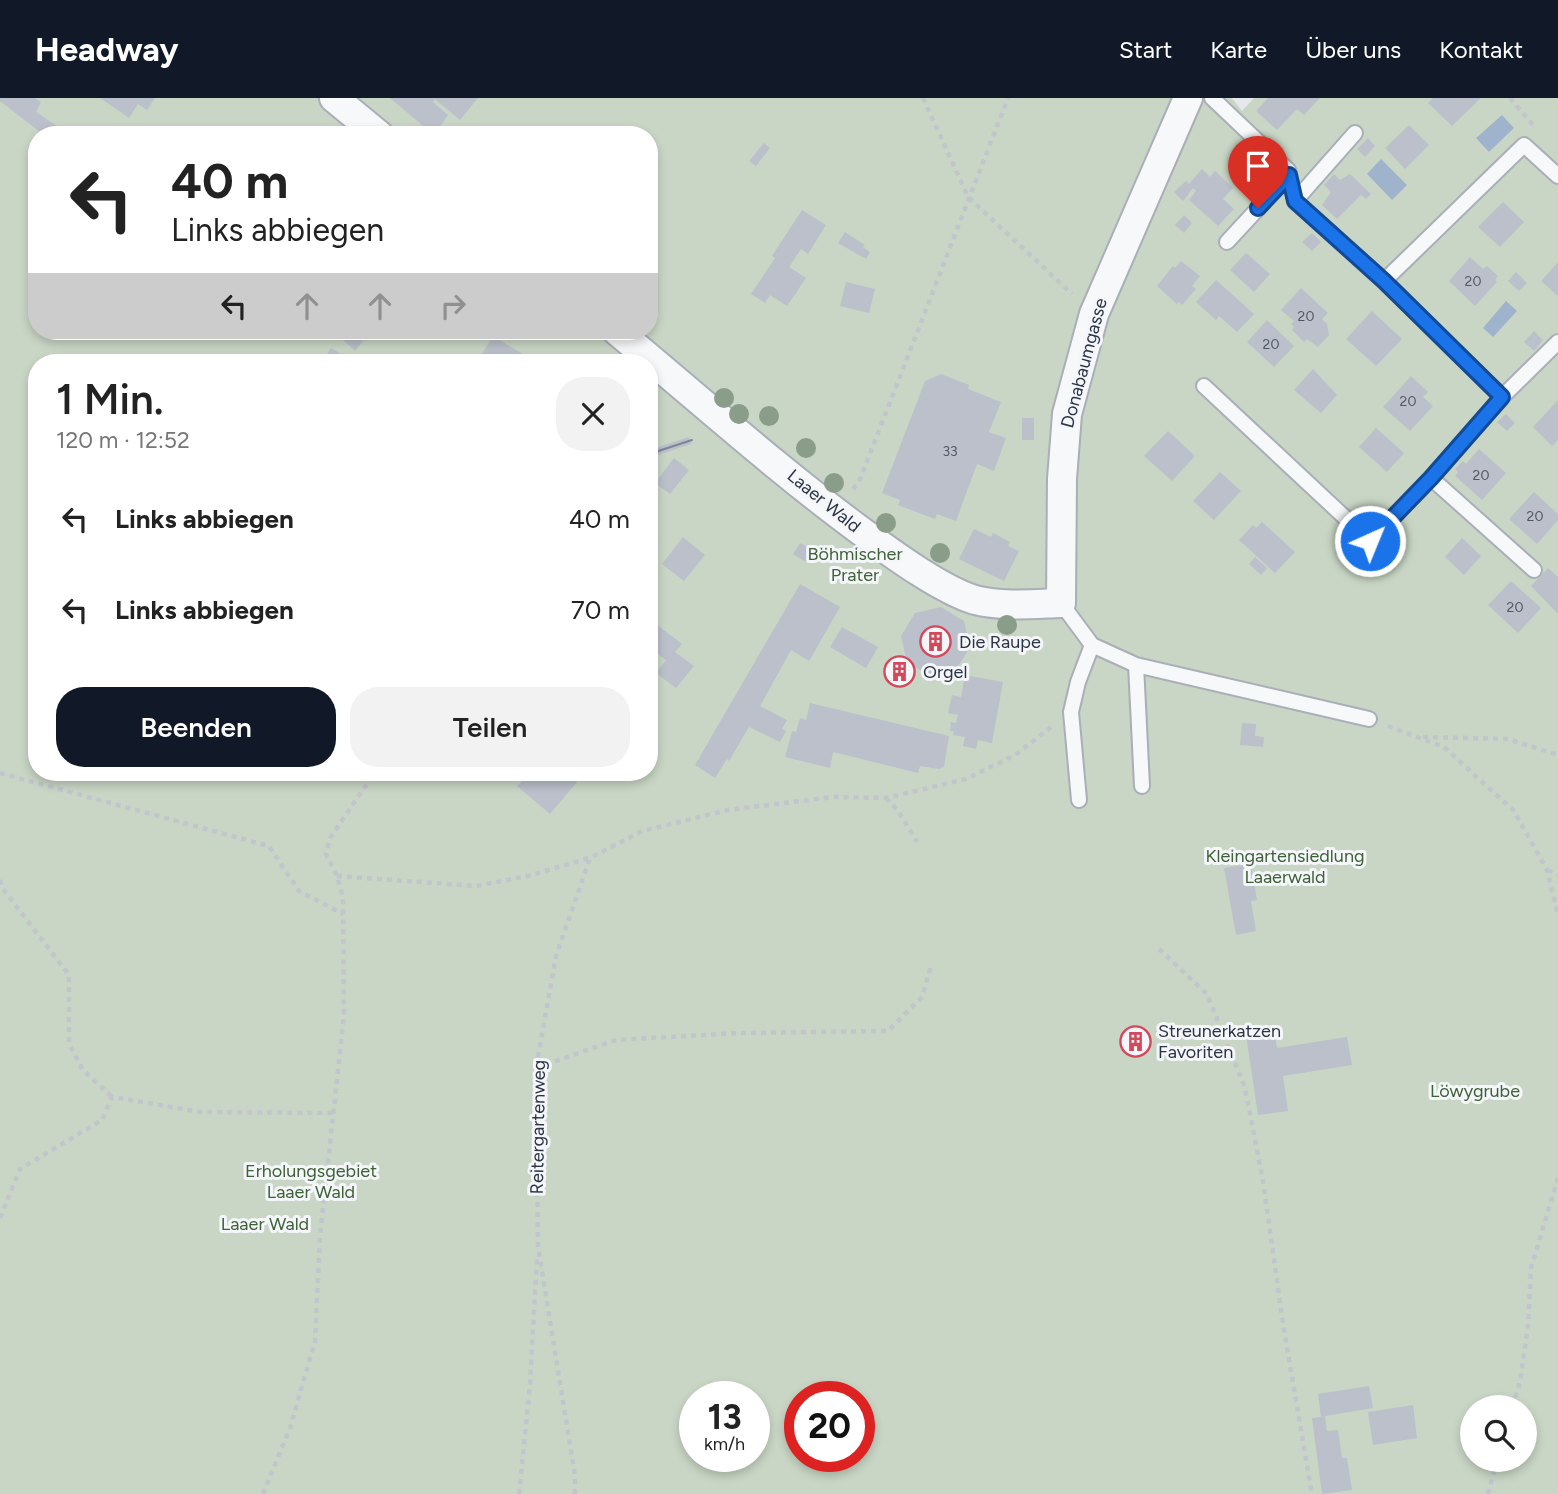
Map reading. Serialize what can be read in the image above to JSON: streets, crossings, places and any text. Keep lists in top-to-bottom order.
{
  "streets": {
    "street": ["Donabaumgasse", "Laaer Wald"],
    "path": ["Reitergartenweg"]
  },
  "crossings": [
    ["Donabaumgasse", "Laaer Wald"]
  ],
  "parks": [
    "Böhmischer Prater",
    "Kleingartensiedlung Laaerwald",
    "Löwygrube",
    "Erholungsgebiet Laaer Wald",
    "Laaer Wald"
  ],
  "places": {
    "building": ["Die Raupe", "Orgel", "Streunerkatzen Favoriten"]
  },
  "house_numbers": [
    "20",
    "20",
    "20",
    "20",
    "33",
    "20",
    "20",
    "20"
  ],
  "page": {
    "header": "Headway",
    "nav": [
      "Start",
      "Karte",
      "Über uns",
      "Kontakt"
    ],
    "turn": ["40 m", "Links abbiegen"],
    "heading": ["1 Min.", "120 m · 12:52"],
    "list": [
      {
        "name": "Links abbiegen",
        "value": "40 m"
      },
      {
        "name": "Links abbiegen",
        "value": "70 m"
      }
    ],
    "buttons": ["Beenden", "Teilen"],
    "speed": "13 km/h",
    "limit": "20"
  }
}
